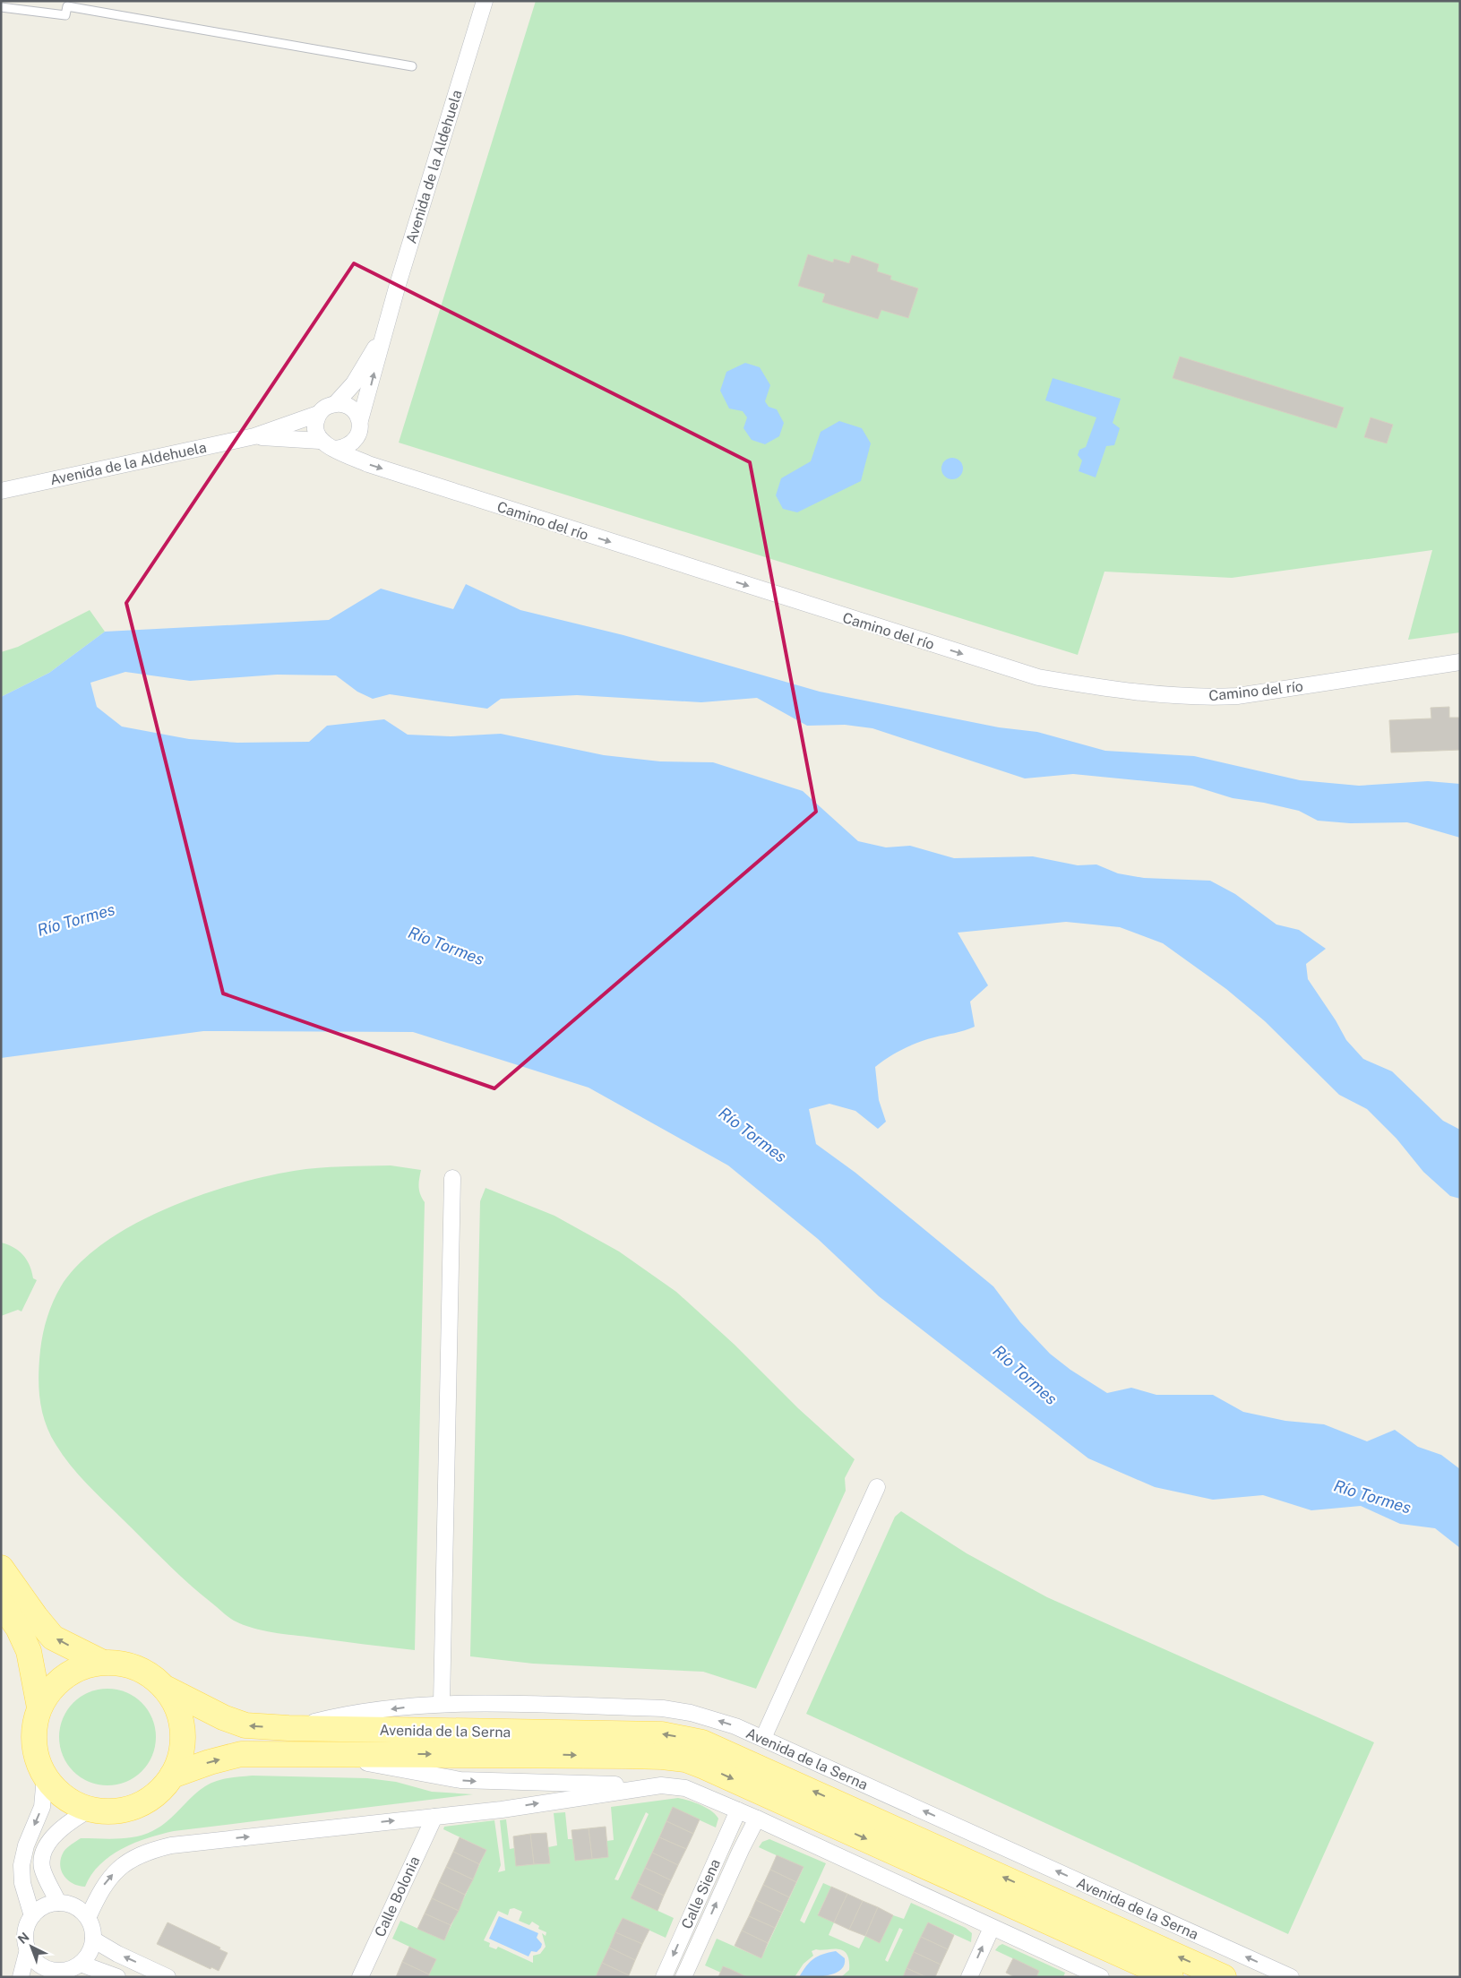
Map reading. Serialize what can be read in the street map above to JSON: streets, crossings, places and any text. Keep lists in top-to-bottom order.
{
  "streets": {
    "main road": ["Avenida de la Serna"],
    "street": [
      "Avenida de la Aldehuela",
      "Camino del río",
      "Calle Siena",
      "Calle Bolonia"
    ]
  },
  "crossings": [
    ["Avenida de la Aldehuela", "Camino del río"],
    ["Avenida de la Serna", "Calle Siena"],
    ["Avenida de la Serna", "Calle Bolonia"]
  ],
  "one_way": ["Camino del río"],
  "water": ["Río Tormes"],
  "north": "top left"
}
